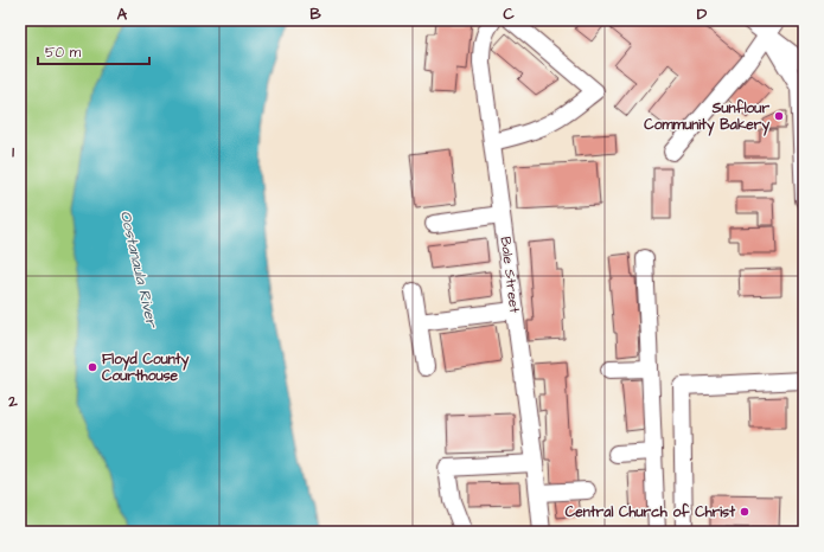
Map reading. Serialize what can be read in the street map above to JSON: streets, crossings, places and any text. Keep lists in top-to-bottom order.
{
  "streets": {
    "street": ["Bale Street"]
  },
  "water": ["Oostanaula River"],
  "places": ["Sunflour Community Bakery", "Floyd County Courthouse", "Central Church of Christ"],
  "scale_bar": "50 m",
  "grid": {
    "columns": [
      "A",
      "B",
      "C",
      "D"
    ],
    "rows": ["1", "2"]
  }
}
